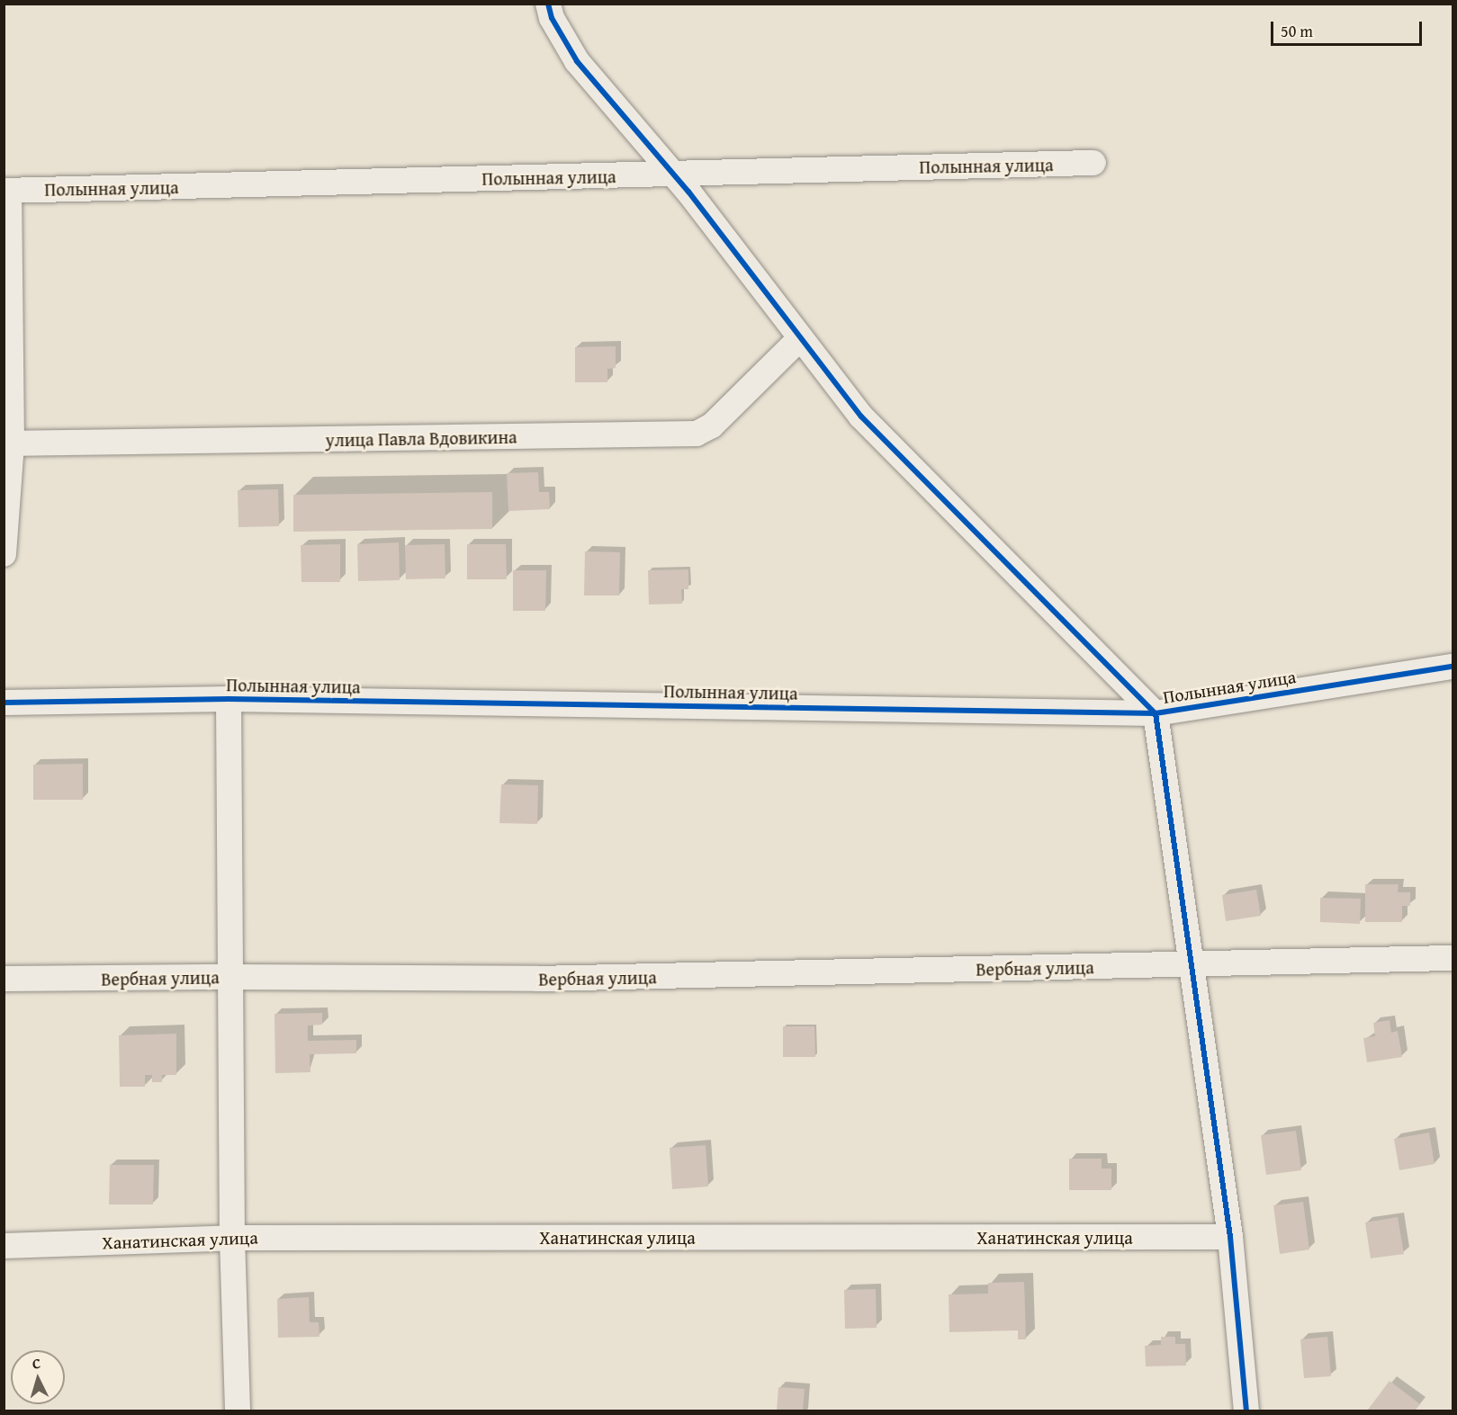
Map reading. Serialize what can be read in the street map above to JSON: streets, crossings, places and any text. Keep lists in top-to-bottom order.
{
  "streets": {
    "street": [
      "Полынная улица",
      "улица Павла Вдовикина",
      "Вербная улица",
      "Ханатинская улица"
    ]
  },
  "scale_bar": "50 m",
  "north": "top"
}
